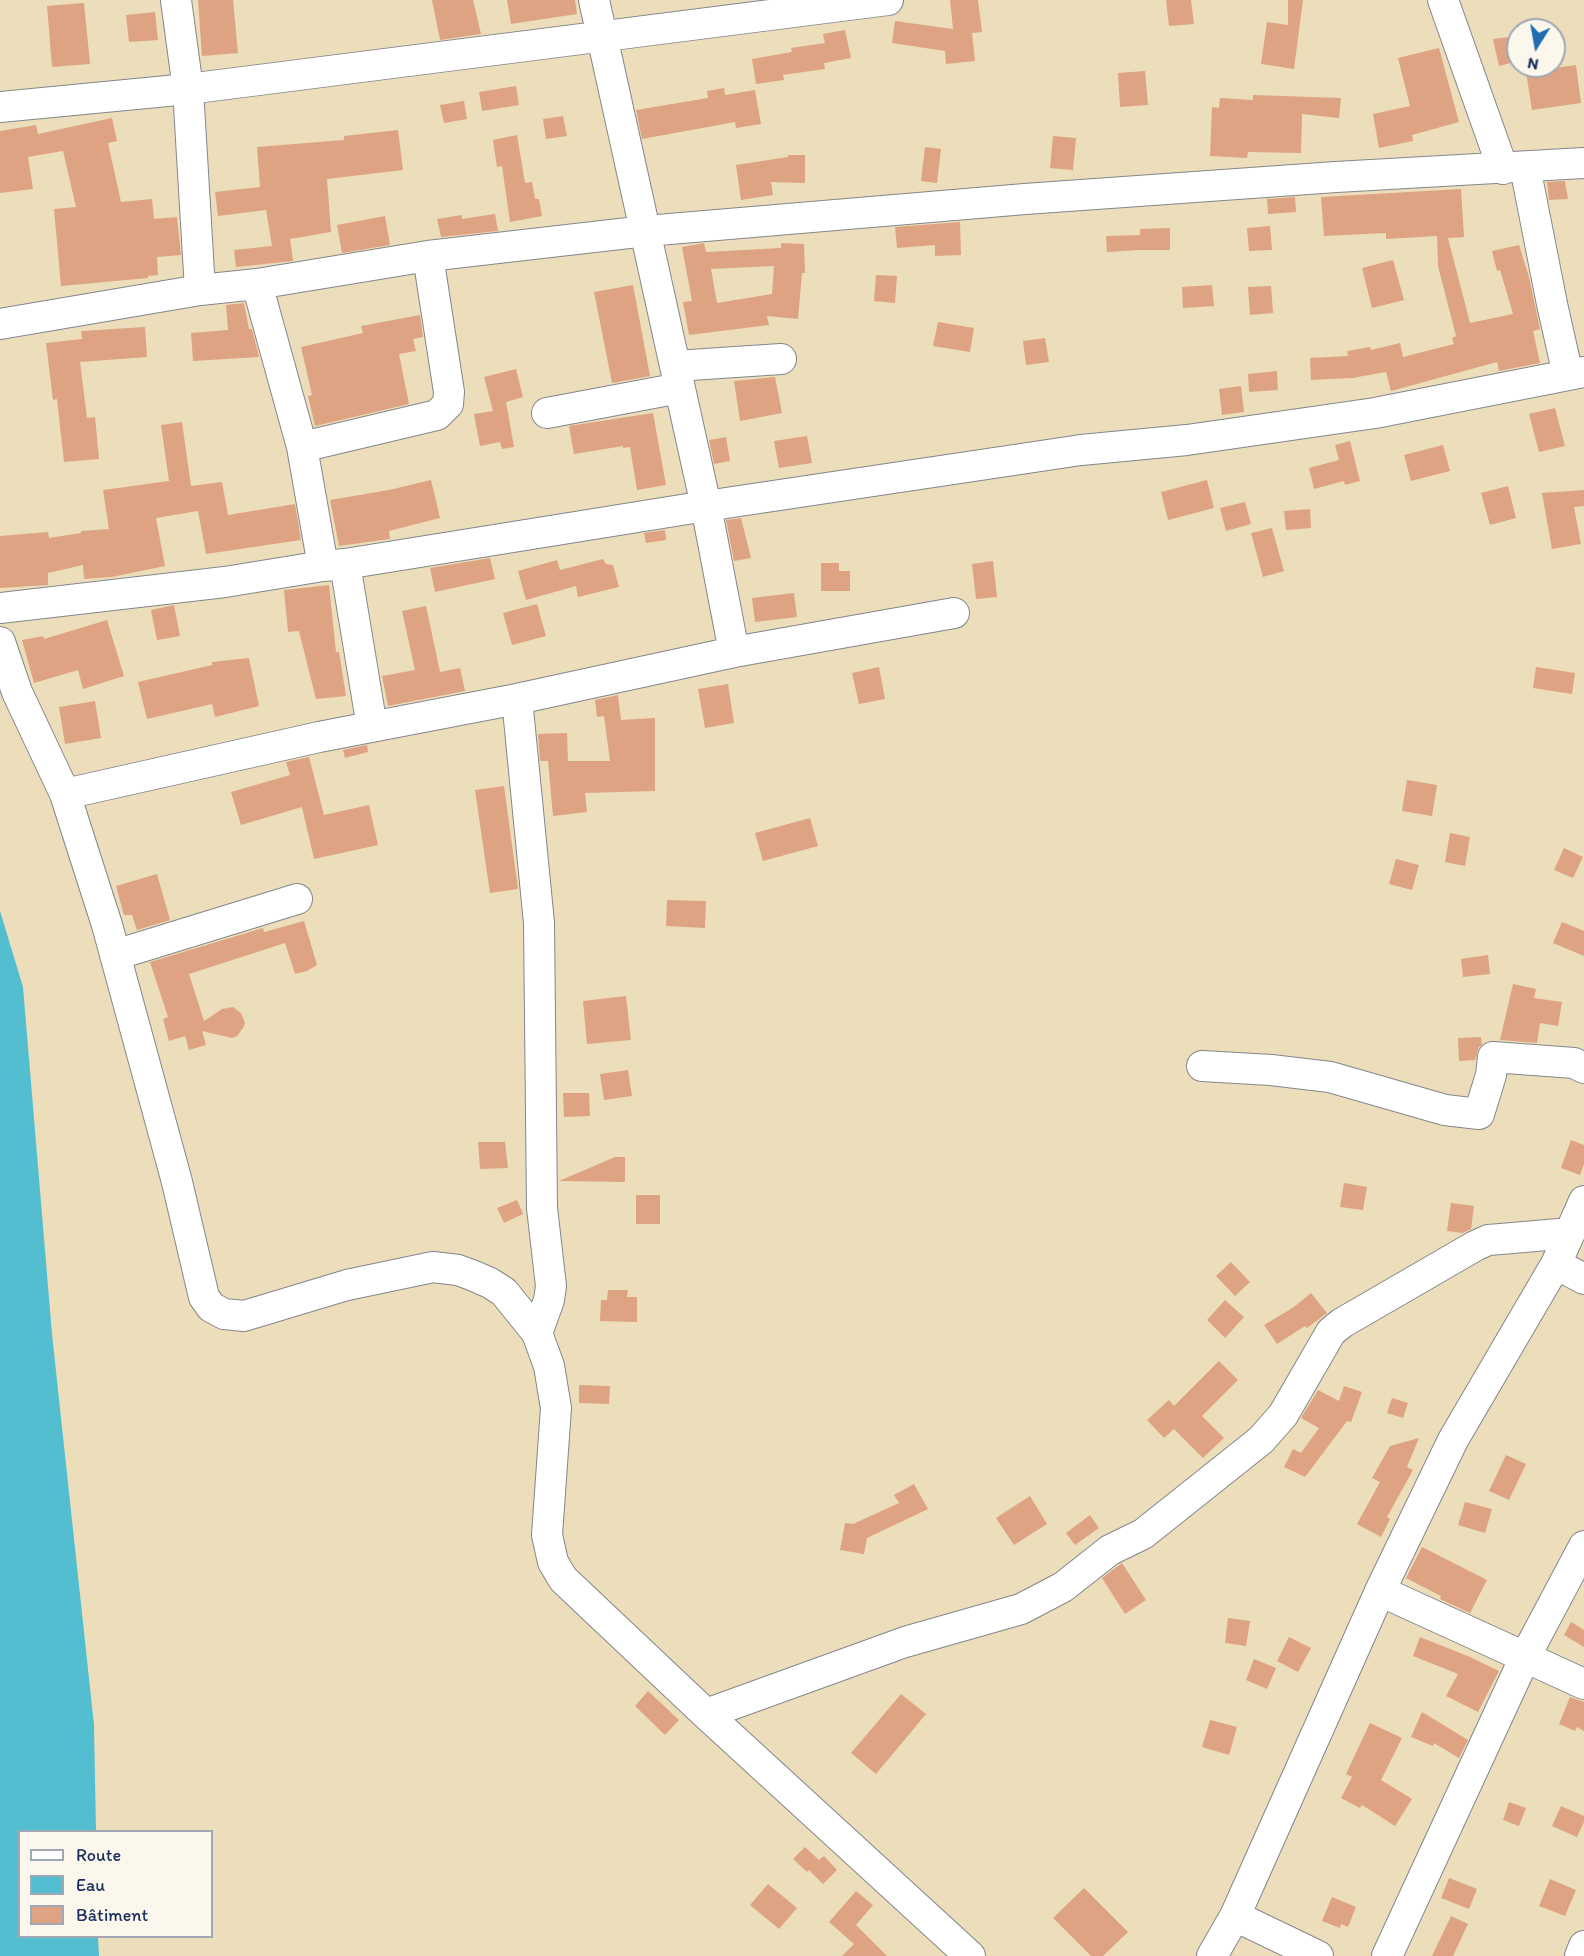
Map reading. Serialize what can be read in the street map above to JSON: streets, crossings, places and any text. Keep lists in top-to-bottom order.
{
  "legend": ["Route", "Eau", "Bâtiment"],
  "north": "bottom"
}
